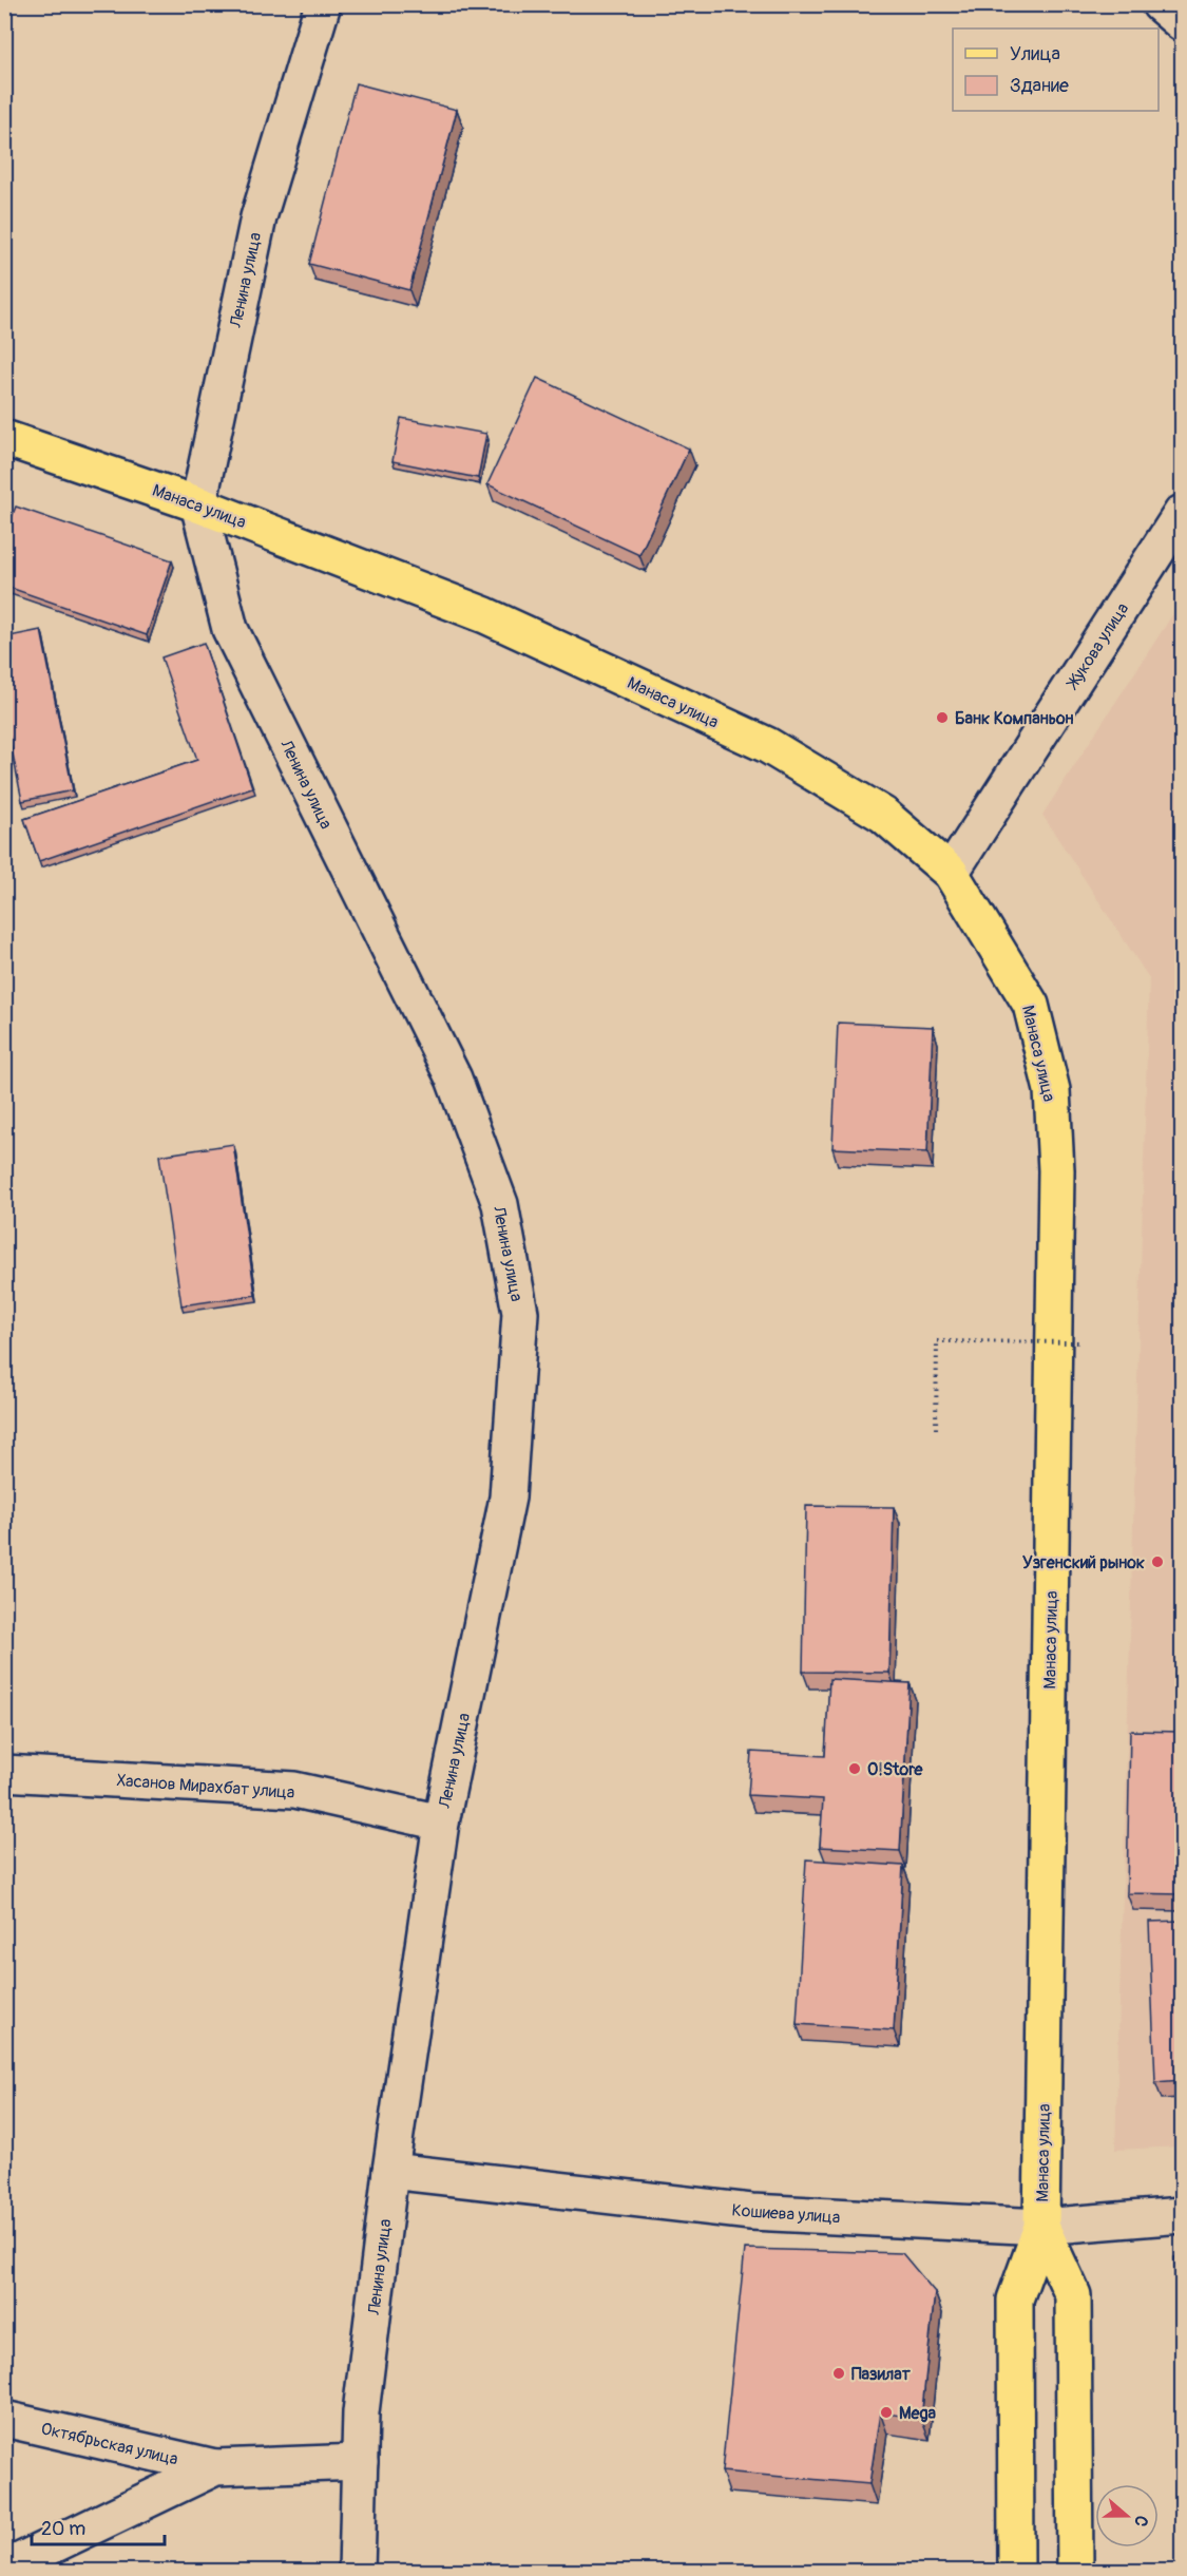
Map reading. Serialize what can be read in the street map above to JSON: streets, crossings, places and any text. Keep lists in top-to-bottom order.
{
  "streets": {
    "main road": ["Манаса улица"],
    "street": [
      "Ленина улица",
      "Жукова улица",
      "Хасанов Мирахбат улица",
      "Кошиева улица",
      "Октябрьская улица"
    ]
  },
  "crossings": [
    ["Ленина улица", "Манаса улица"],
    ["Ленина улица", "Хасанов Мирахбат улица"],
    ["Ленина улица", "Кошиева улица"],
    ["Манаса улица", "Жукова улица"],
    ["Манаса улица", "Кошиева улица"]
  ],
  "places": [
    "Банк Компаньон",
    "Узгенский рынок",
    "O!Store",
    "Пазилат",
    "Mega"
  ],
  "legend": ["Улица", "Здание"],
  "scale_bar": "20 m",
  "north": "right"
}
